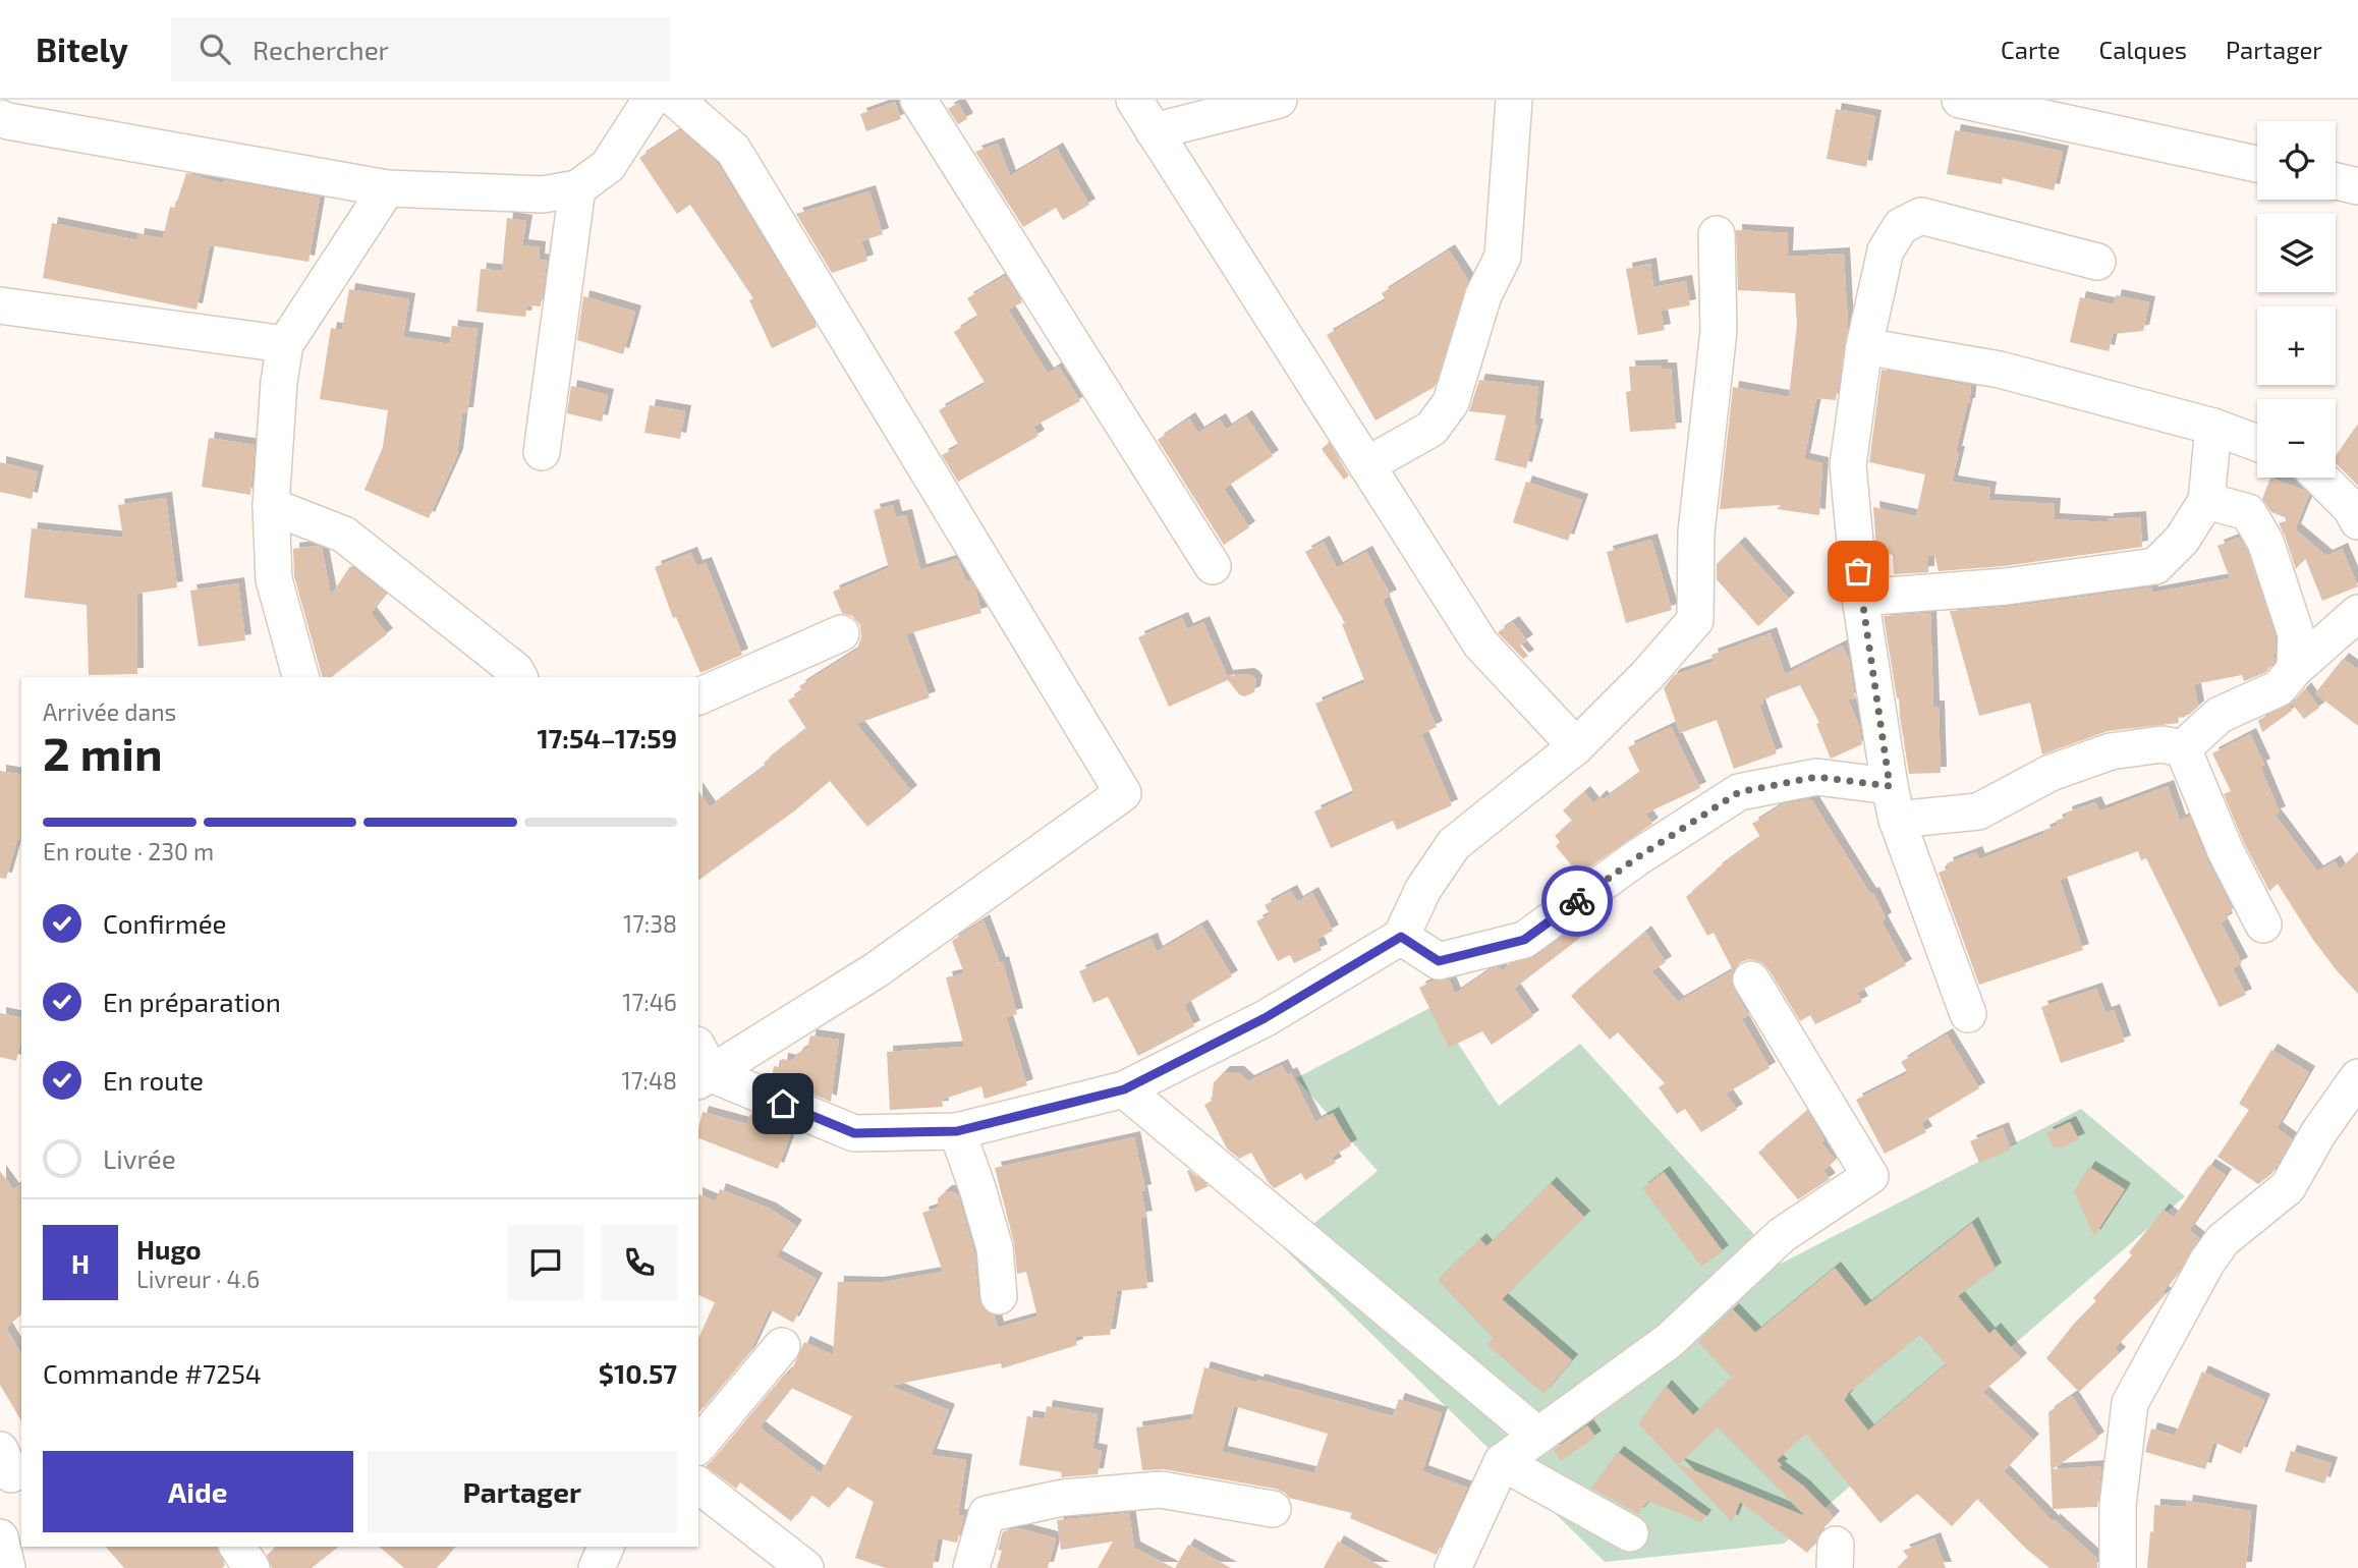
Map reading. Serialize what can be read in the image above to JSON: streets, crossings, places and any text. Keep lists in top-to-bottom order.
{
  "page": {
    "header": "Bitely",
    "search": "Rechercher",
    "nav": ["Carte", "Calques", "Partager"],
    "map_buttons": ["+", "−"],
    "heading": ["2 min", "Arrivée dans", "17:54–17:59"],
    "panel": [
      "Hugo",
      "Livreur · 4.6",
      "Commande #7254",
      "$10.57"
    ],
    "bar": "En route · 230 m",
    "list": [
      ["Confirmée", "17:38"],
      ["En préparation", "17:46"],
      ["En route", "17:48"],
      "Livrée"
    ],
    "round": "H",
    "buttons": ["Aide", "Partager"]
  }
}
